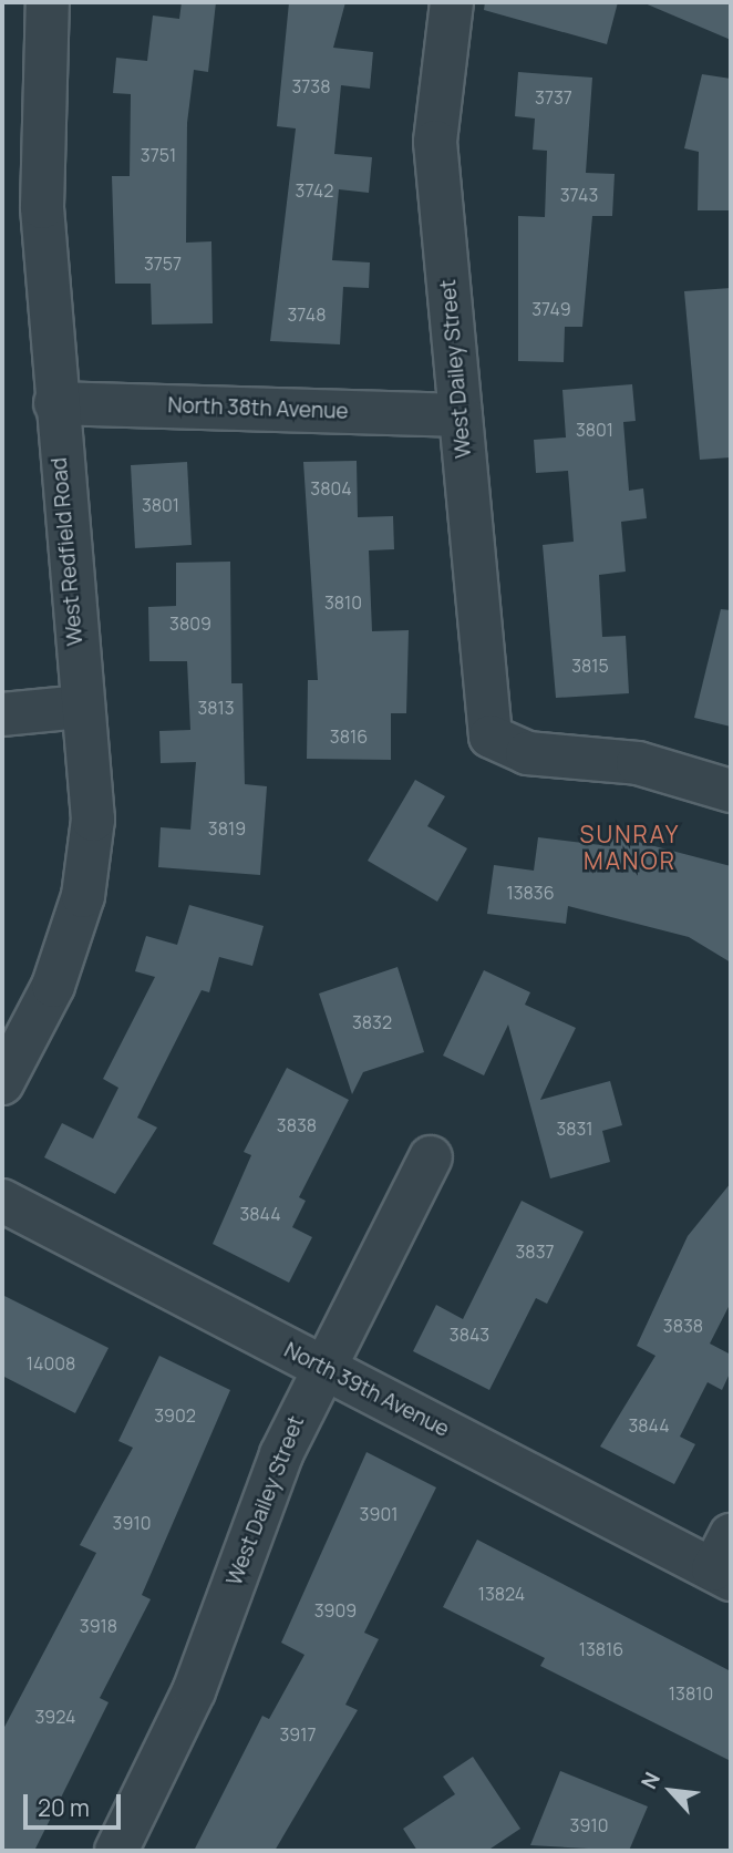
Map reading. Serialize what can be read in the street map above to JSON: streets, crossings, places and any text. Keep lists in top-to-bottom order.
{
  "streets": {
    "street": [
      "West Dailey Street",
      "North 38th Avenue",
      "West Redfield Road",
      "North 39th Avenue"
    ]
  },
  "crossings": [
    ["West Dailey Street", "North 38th Avenue"],
    ["West Dailey Street", "North 39th Avenue"],
    ["North 38th Avenue", "West Redfield Road"]
  ],
  "districts": ["SUNRAY MANOR"],
  "house_numbers": [
    "3738",
    "3737",
    "3751",
    "3742",
    "3743",
    "3757",
    "3749",
    "3748",
    "3801",
    "3804",
    "3801",
    "3810",
    "3809",
    "3815",
    "3813",
    "3816",
    "3819",
    "13836",
    "3832",
    "3838",
    "3831",
    "3844",
    "3837",
    "3838",
    "3843",
    "14008",
    "3902",
    "3844",
    "3901",
    "3910",
    "13824",
    "3909",
    "3918",
    "13816",
    "13810",
    "3924",
    "3917",
    "3910"
  ],
  "scale_bar": "20 m",
  "north": "top left"
}
